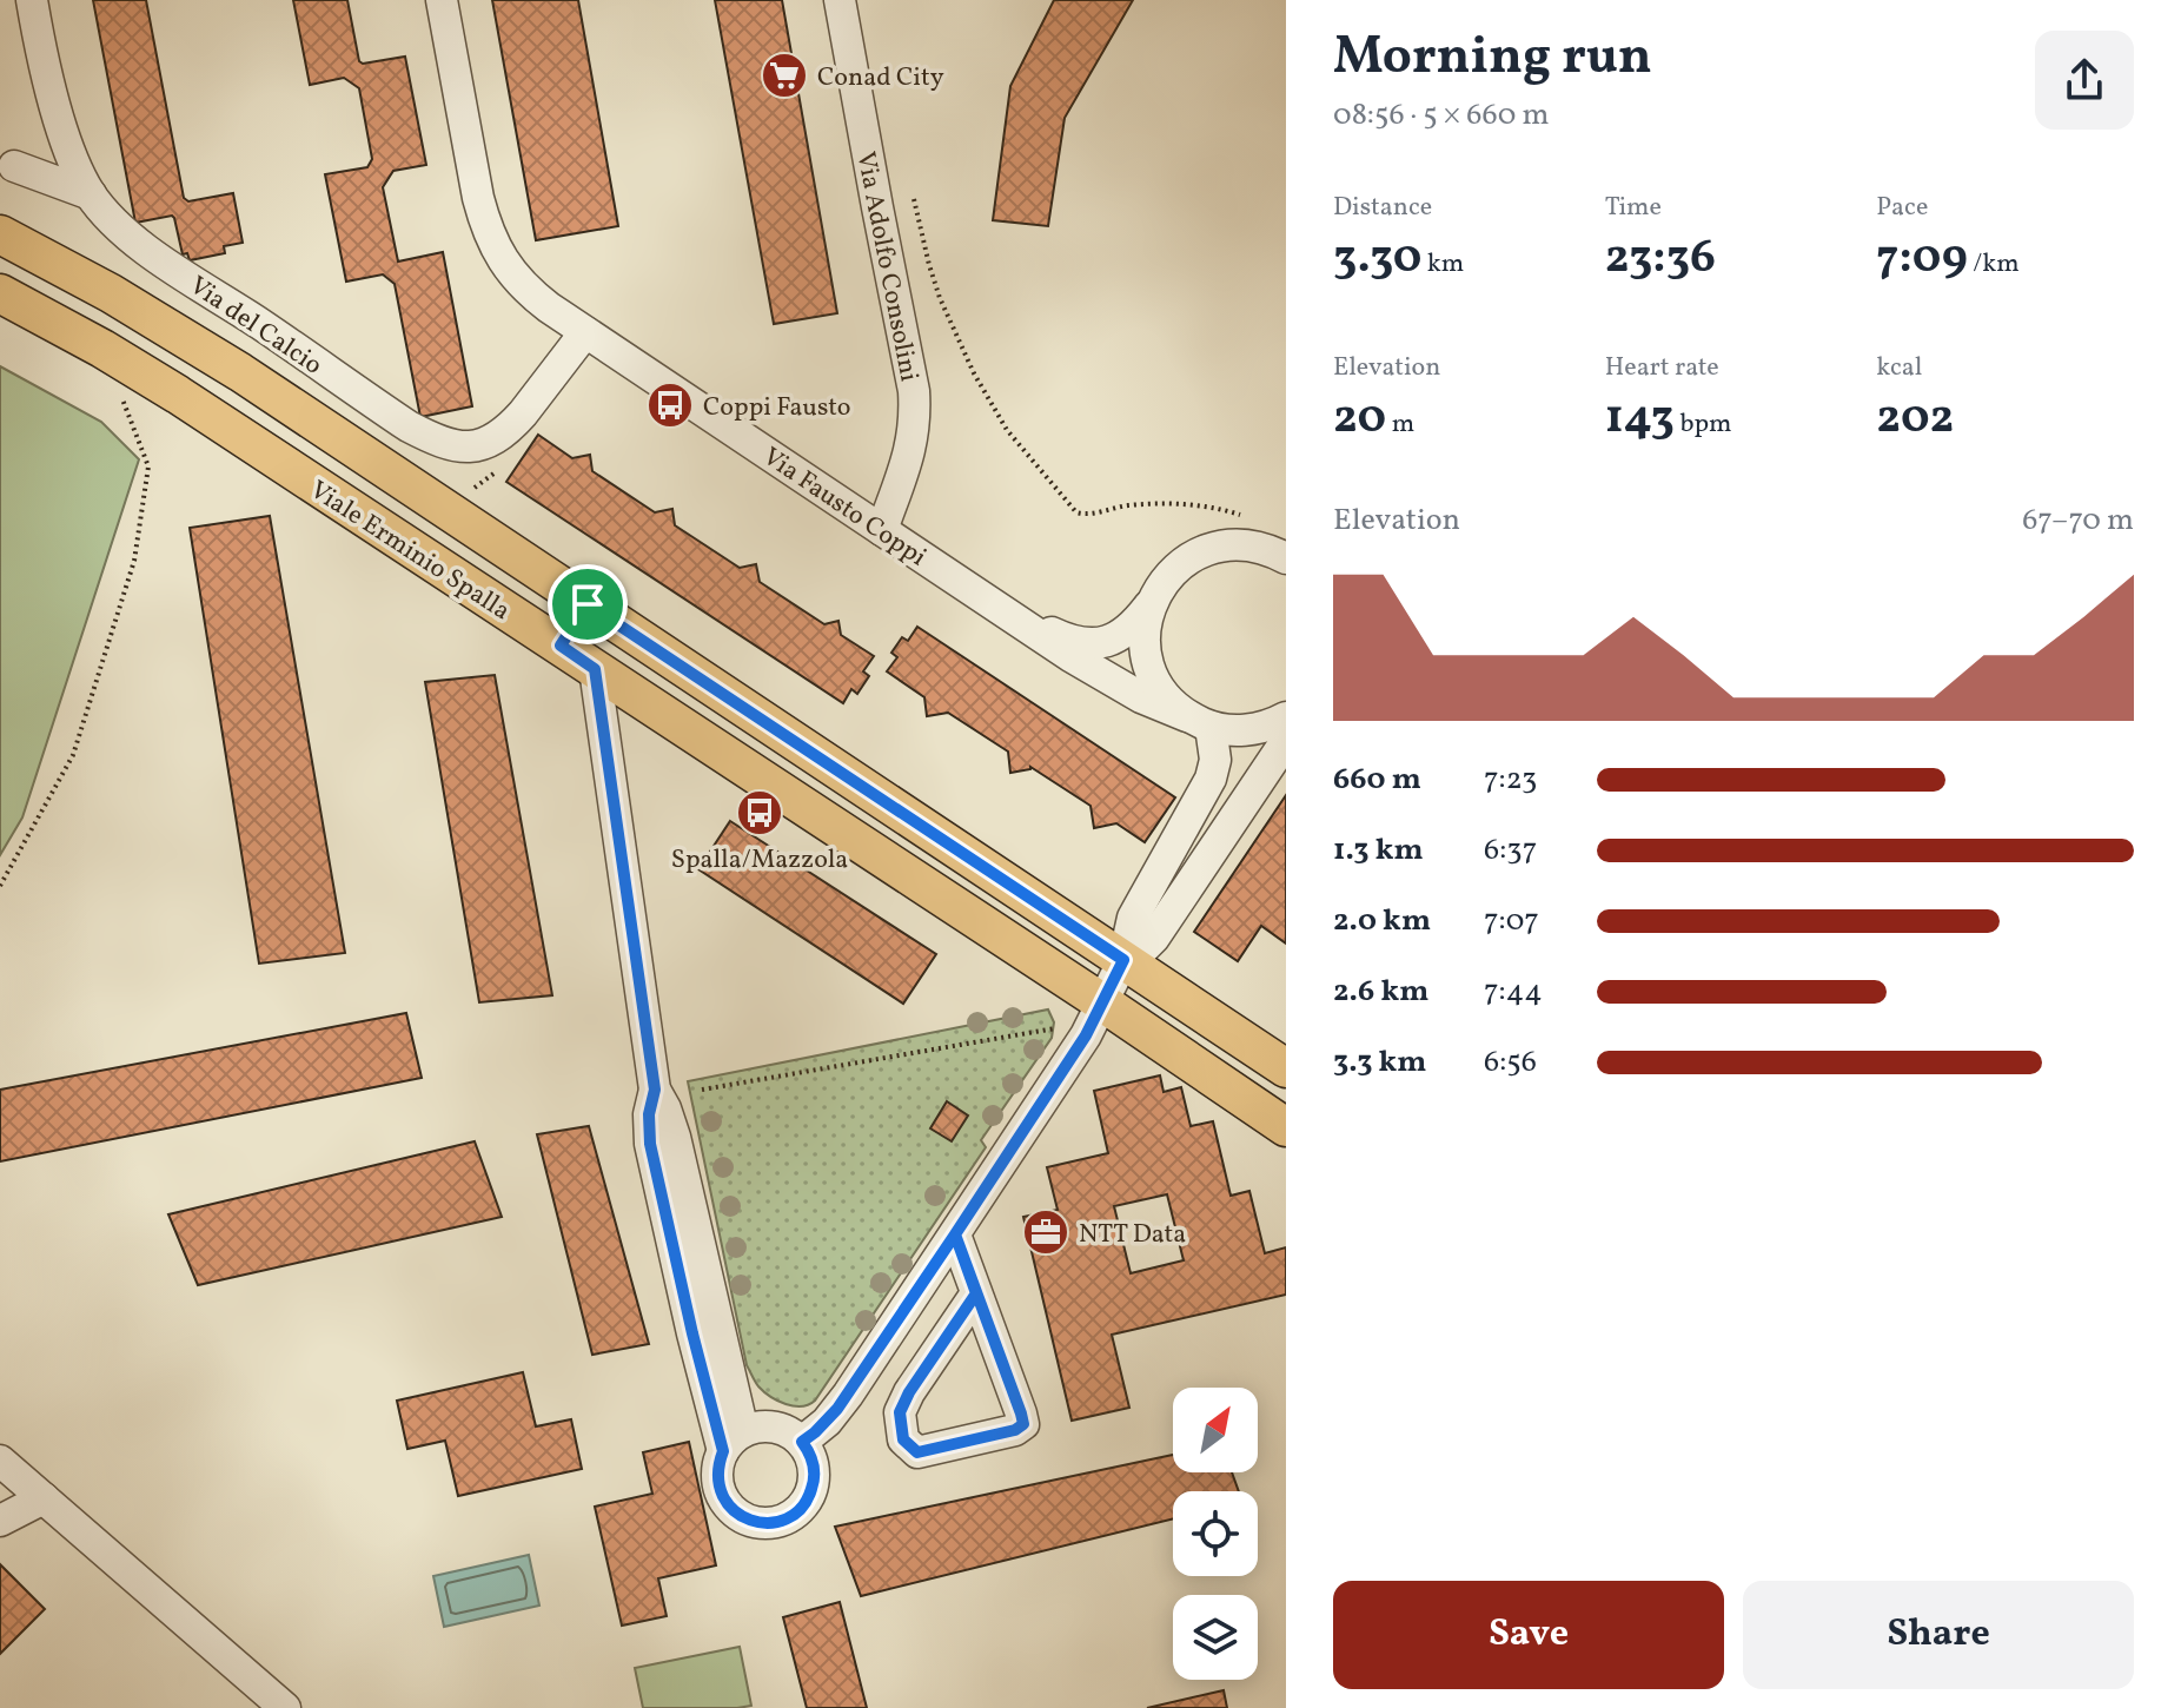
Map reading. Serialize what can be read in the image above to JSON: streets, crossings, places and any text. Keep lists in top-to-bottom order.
{
  "streets": {
    "main road": ["Viale Erminio Spalla"],
    "street": ["Via Adolfo Consolini", "Via del Calcio", "Via Fausto Coppi"]
  },
  "crossings": [
    ["Via Adolfo Consolini", "Via Fausto Coppi"],
    ["Via del Calcio", "Via Fausto Coppi"]
  ],
  "places": {
    "supermarket": ["Conad City"],
    "bus stop": ["Coppi Fausto", "Spalla/Mazzola"],
    "office": ["NTT Data"]
  },
  "north": "top right",
  "page": {
    "heading": ["Morning run", "08:56 · 5 × 660 m"],
    "stats": [
      ["Distance", "3.30 km"],
      ["Time", "23:36"],
      ["Pace", "7:09 /km"],
      ["Elevation", "20 m"],
      ["Heart rate", "143 bpm"],
      ["kcal", "202"]
    ],
    "chart": ["Elevation", "67–70 m"],
    "list": [
      {
        "name": "660 m",
        "note": "7:23"
      },
      {
        "name": "1.3 km",
        "note": "6:37"
      },
      {
        "name": "2.0 km",
        "note": "7:07"
      },
      {
        "name": "2.6 km",
        "note": "7:44"
      },
      {
        "name": "3.3 km",
        "note": "6:56"
      }
    ],
    "buttons": ["Save", "Share"]
  }
}
